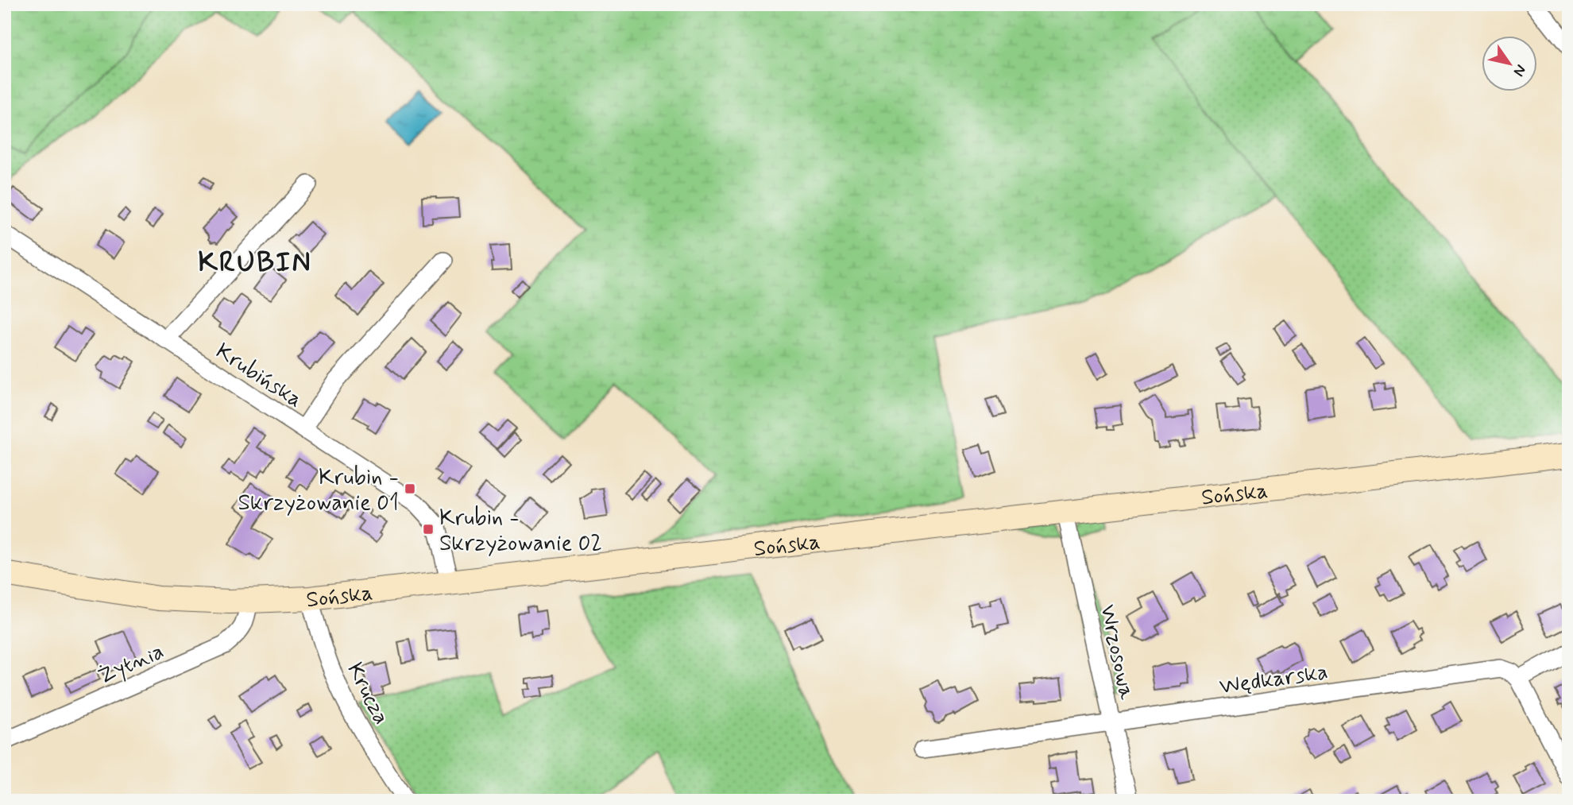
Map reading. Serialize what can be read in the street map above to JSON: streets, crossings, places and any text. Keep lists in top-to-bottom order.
{
  "streets": {
    "street": [
      "Krubińska",
      "Sońska",
      "Wrzosowa",
      "Żytnia",
      "Wędkarska",
      "Krucza"
    ]
  },
  "crossings": [
    ["Krubińska", "Sońska"],
    ["Sońska", "Wrzosowa"],
    ["Sońska", "Żytnia"],
    ["Sońska", "Krucza"],
    ["Wrzosowa", "Wędkarska"]
  ],
  "districts": ["KRUBIN"],
  "places": {
    "transit": ["Krubin - Skrzyżowanie 01", "Krubin - Skrzyżowanie 02"]
  },
  "north": "bottom right"
}
